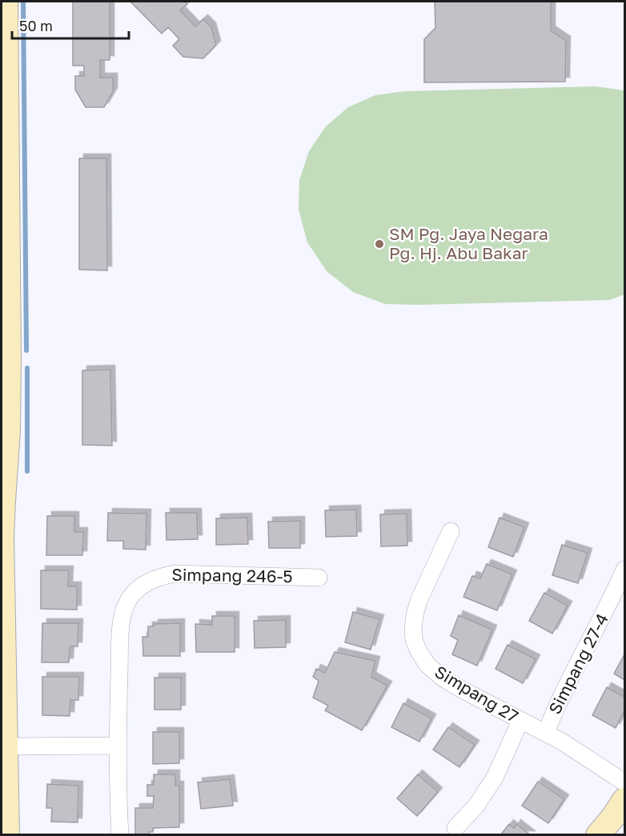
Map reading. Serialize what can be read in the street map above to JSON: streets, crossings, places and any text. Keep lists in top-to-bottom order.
{
  "streets": {
    "street": ["Simpang 246-5", "Simpang 27-4", "Simpang 27"]
  },
  "crossings": [
    ["Simpang 27-4", "Simpang 27"]
  ],
  "places": ["SM Pg. Jaya Negara Pg. Hj. Abu Bakar"],
  "scale_bar": "50 m"
}
